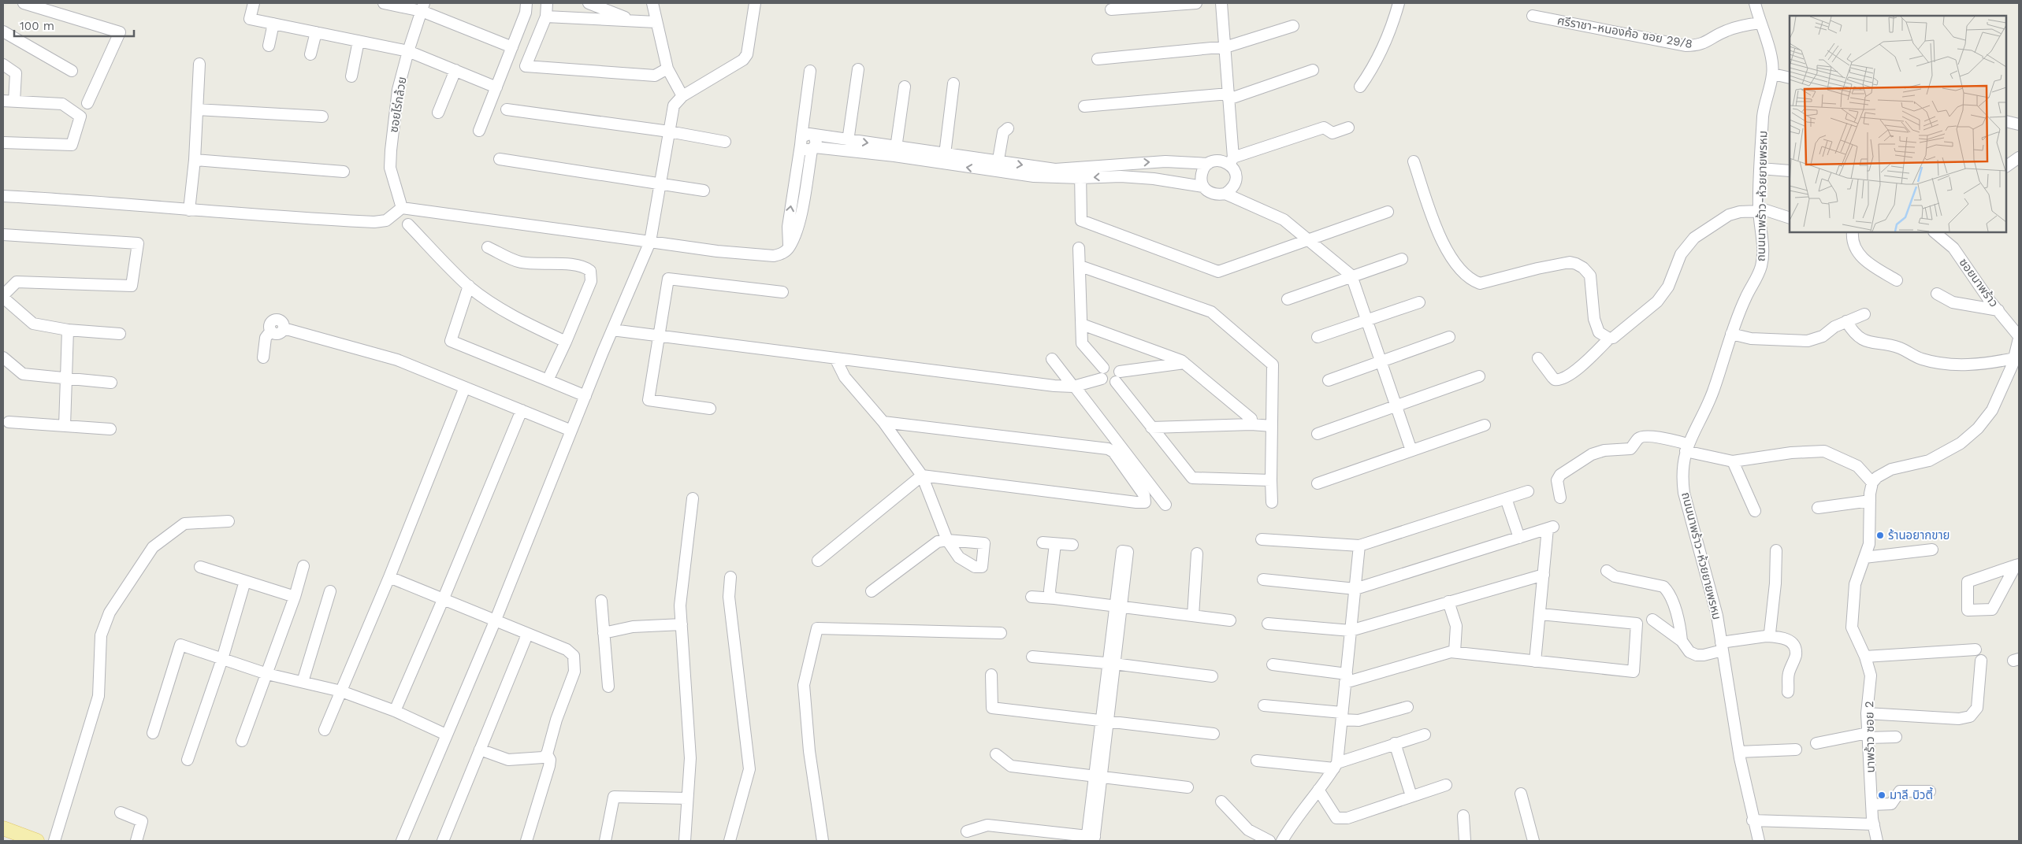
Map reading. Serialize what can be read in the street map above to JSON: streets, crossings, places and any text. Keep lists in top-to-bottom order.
{
  "streets": {
    "street": [
      "ศรีราชา-หนองค้อ ซอย 29/8",
      "ซอยไร่กล้วย",
      "ถนนนาพร้าว-ห้วยยายพรหม",
      "ซอยนาพร้าว",
      "นาพร้าว ซอย 2"
    ]
  },
  "crossings": [
    ["ศรีราชา-หนองค้อ ซอย 29/8", "ถนนนาพร้าว-ห้วยยายพรหม"]
  ],
  "places": ["ร้านอยากขาย", "มาลี บิวตี้"],
  "scale_bar": "100 m"
}
